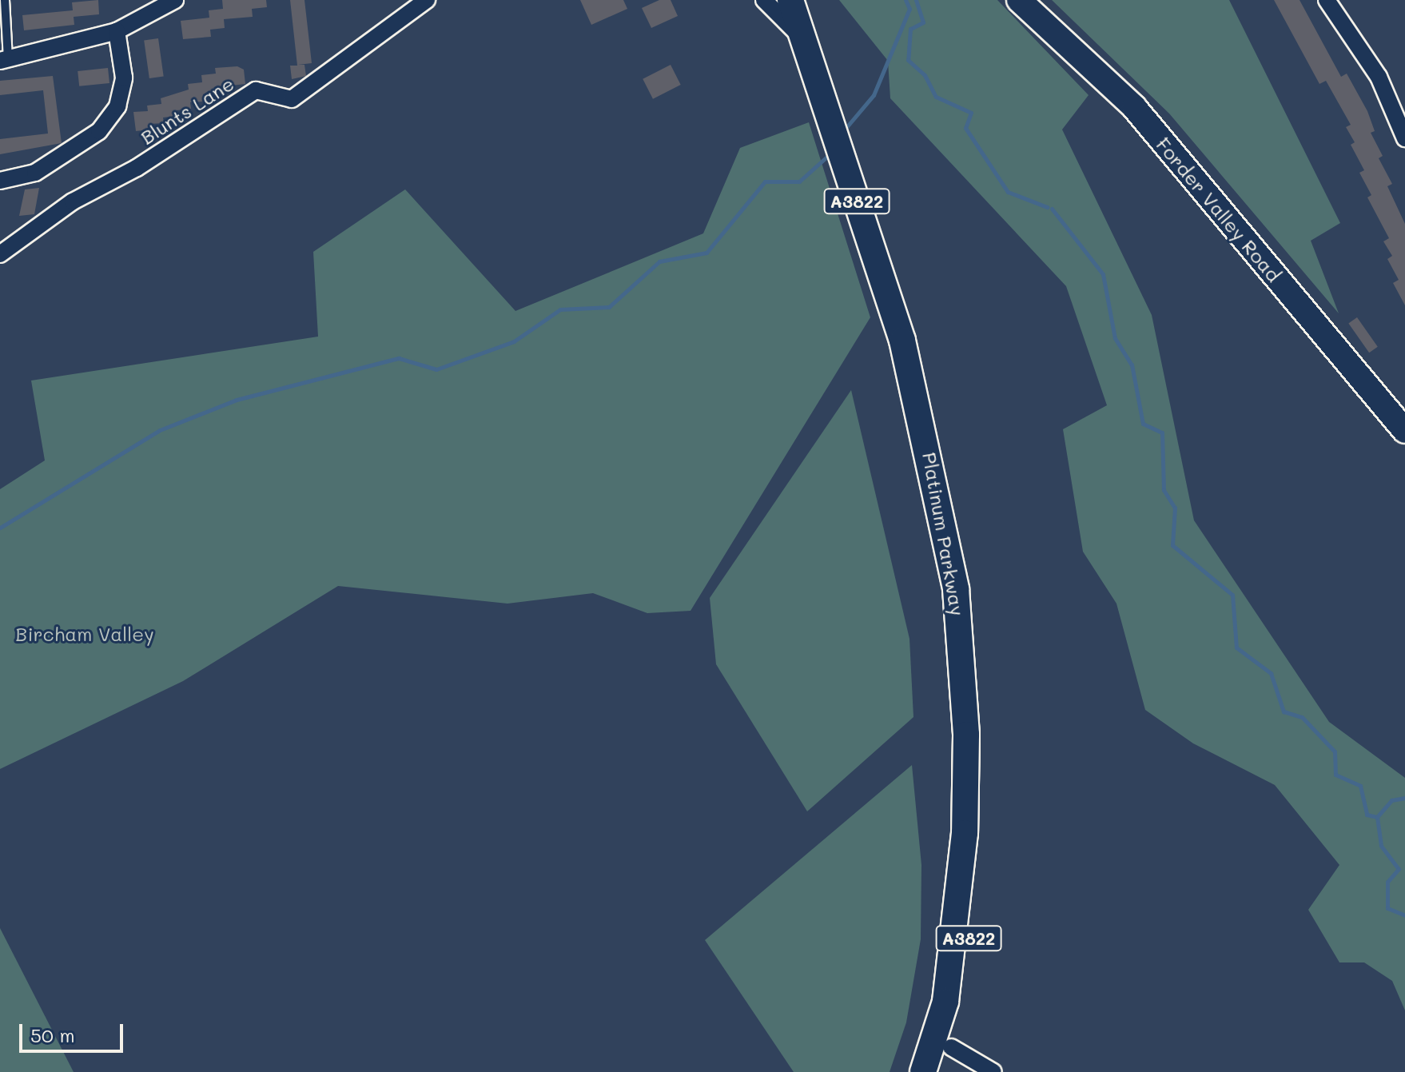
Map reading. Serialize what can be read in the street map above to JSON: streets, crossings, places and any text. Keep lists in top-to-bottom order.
{
  "streets": {
    "main road": ["A3822", "Forder Valley Road", "Platinum Parkway"],
    "street": ["Blunts Lane"]
  },
  "crossings": [
    ["A3822", "Platinum Parkway"]
  ],
  "parks": ["Bircham Valley"],
  "scale_bar": "50 m"
}
